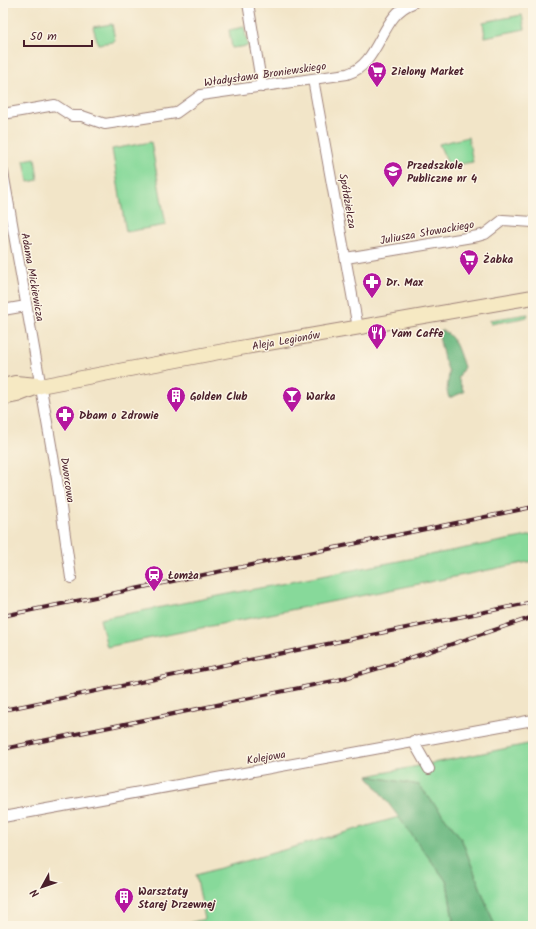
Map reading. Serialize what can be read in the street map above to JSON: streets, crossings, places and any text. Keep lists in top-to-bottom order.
{
  "streets": {
    "main road": ["Aleja Legionów"],
    "street": [
      "Władysława Broniewskiego",
      "Spółdzielcza",
      "Juliusza Słowackiego",
      "Adama Mickiewicza",
      "Dworcowa",
      "Kolejowa"
    ]
  },
  "crossings": [
    ["Władysława Broniewskiego", "Spółdzielcza"],
    ["Spółdzielcza", "Juliusza Słowackiego"],
    ["Spółdzielcza", "Aleja Legionów"],
    ["Adama Mickiewicza", "Aleja Legionów"],
    ["Adama Mickiewicza", "Dworcowa"],
    ["Aleja Legionów", "Dworcowa"]
  ],
  "places": {
    "supermarket": ["Zielony Market", "Żabka"],
    "school or university": ["Przedszkole Publiczne nr 4"],
    "pharmacy": ["Dr. Max", "Dbam o Zdrowie"],
    "restaurant": ["Yam Caffe"],
    "building": ["Golden Club", "Warsztaty Starej Drzewnej"],
    "bar": ["Warka"],
    "station": ["Łomża"]
  },
  "scale_bar": "50 m",
  "north": "bottom left"
}
